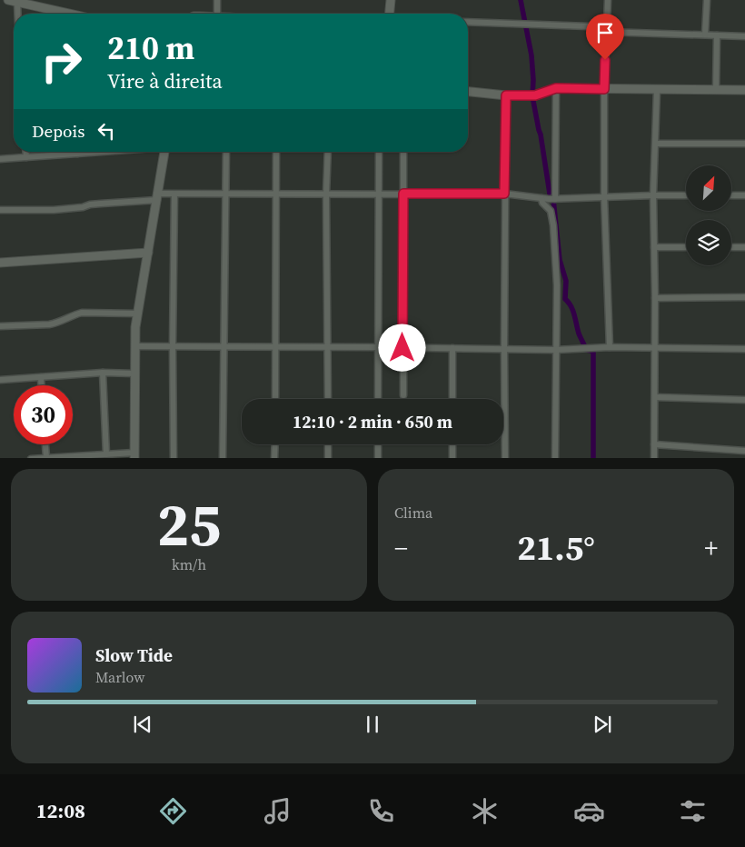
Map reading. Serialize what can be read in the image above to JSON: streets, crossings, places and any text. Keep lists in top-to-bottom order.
{
  "north": "top right",
  "page": {
    "turn": ["210 m", "Vire à direita"],
    "then": "Depois",
    "limit": "30",
    "trip": "12:10 · 2 min · 650 m",
    "tile": [
      ["25", "km/h"],
      "Clima"
    ],
    "heat": ["−", "21.5°", "+"],
    "song": ["Slow Tide", "Marlow"],
    "tabs": "12:08"
  }
}
